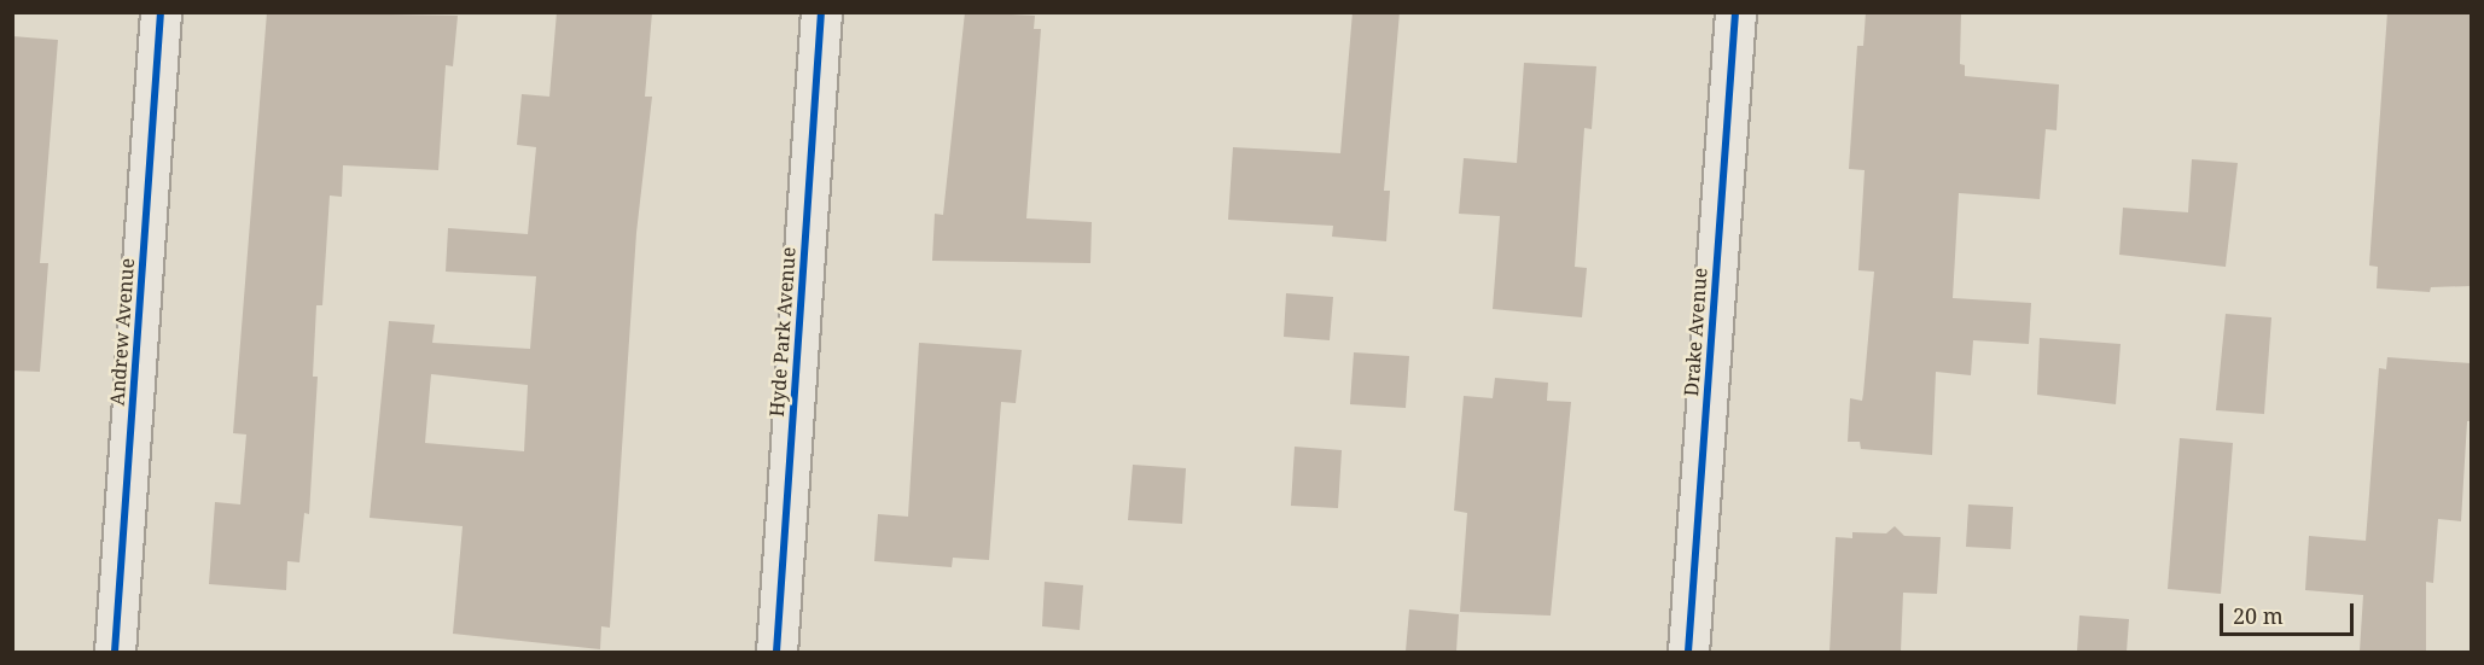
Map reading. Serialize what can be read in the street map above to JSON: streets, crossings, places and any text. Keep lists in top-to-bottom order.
{
  "streets": {
    "street": ["Andrew Avenue", "Hyde Park Avenue", "Drake Avenue"]
  },
  "scale_bar": "20 m"
}
